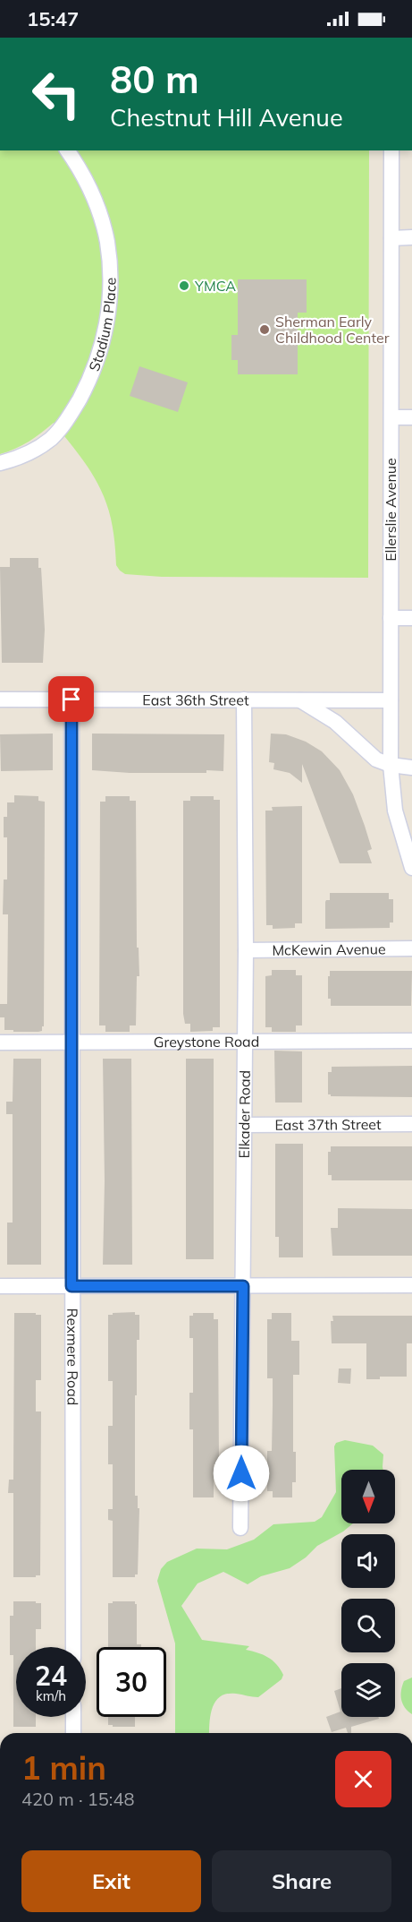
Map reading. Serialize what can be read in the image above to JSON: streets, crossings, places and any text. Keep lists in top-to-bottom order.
{
  "streets": {
    "street": [
      "Stadium Place",
      "Ellerslie Avenue",
      "East 36th Street",
      "McKewin Avenue",
      "Greystone Road",
      "Elkader Road",
      "East 37th Street",
      "Rexmere Road"
    ]
  },
  "crossings": [
    ["Ellerslie Avenue", "East 36th Street"],
    ["East 36th Street", "Elkader Road"],
    ["East 36th Street", "Rexmere Road"],
    ["McKewin Avenue", "Elkader Road"],
    ["Greystone Road", "Elkader Road"],
    ["Greystone Road", "Rexmere Road"],
    ["Elkader Road", "East 37th Street"]
  ],
  "places": ["YMCA", "Sherman Early Childhood Center"],
  "north": "bottom",
  "page": {
    "status": "15:47",
    "turn": ["80 m", "Chestnut Hill Avenue"],
    "speed": "24 km/h",
    "limit": "30",
    "heading": ["1 min", "420 m · 15:48"],
    "buttons": ["Exit", "Share"]
  }
}
